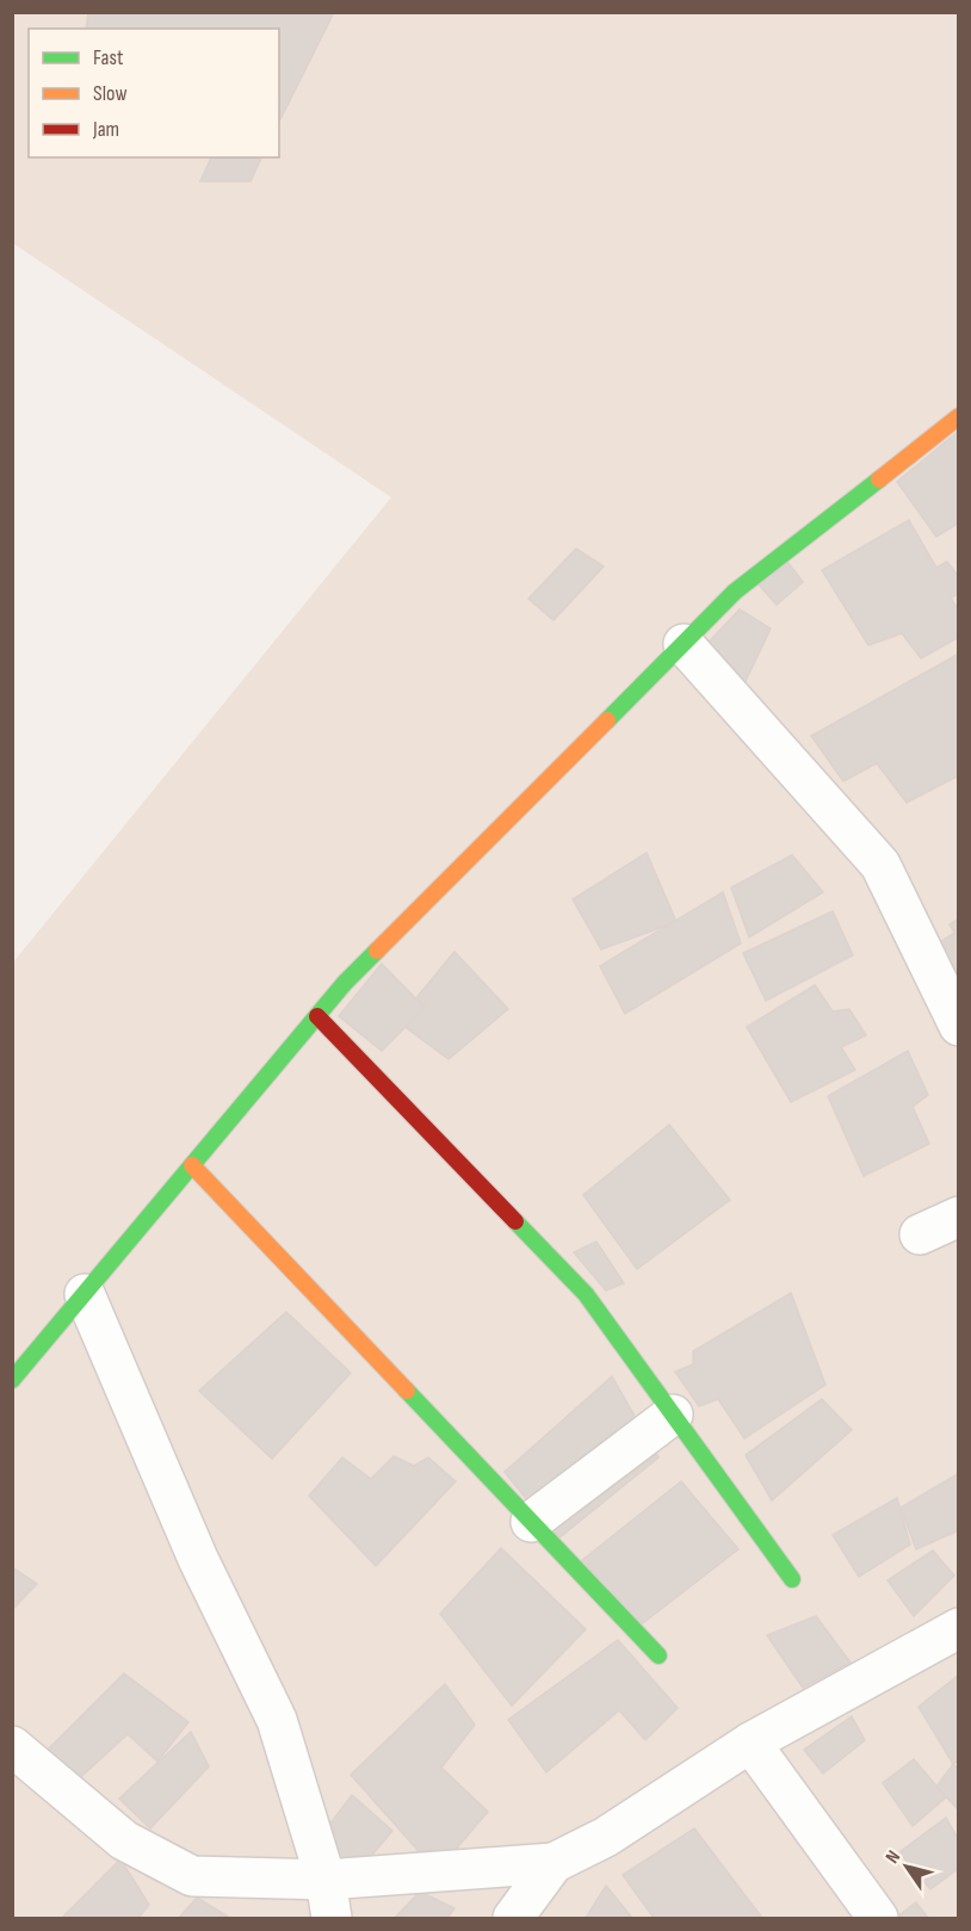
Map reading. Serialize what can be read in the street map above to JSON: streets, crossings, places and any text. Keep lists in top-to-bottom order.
{
  "legend": ["Fast", "Slow", "Jam"],
  "north": "top left"
}
